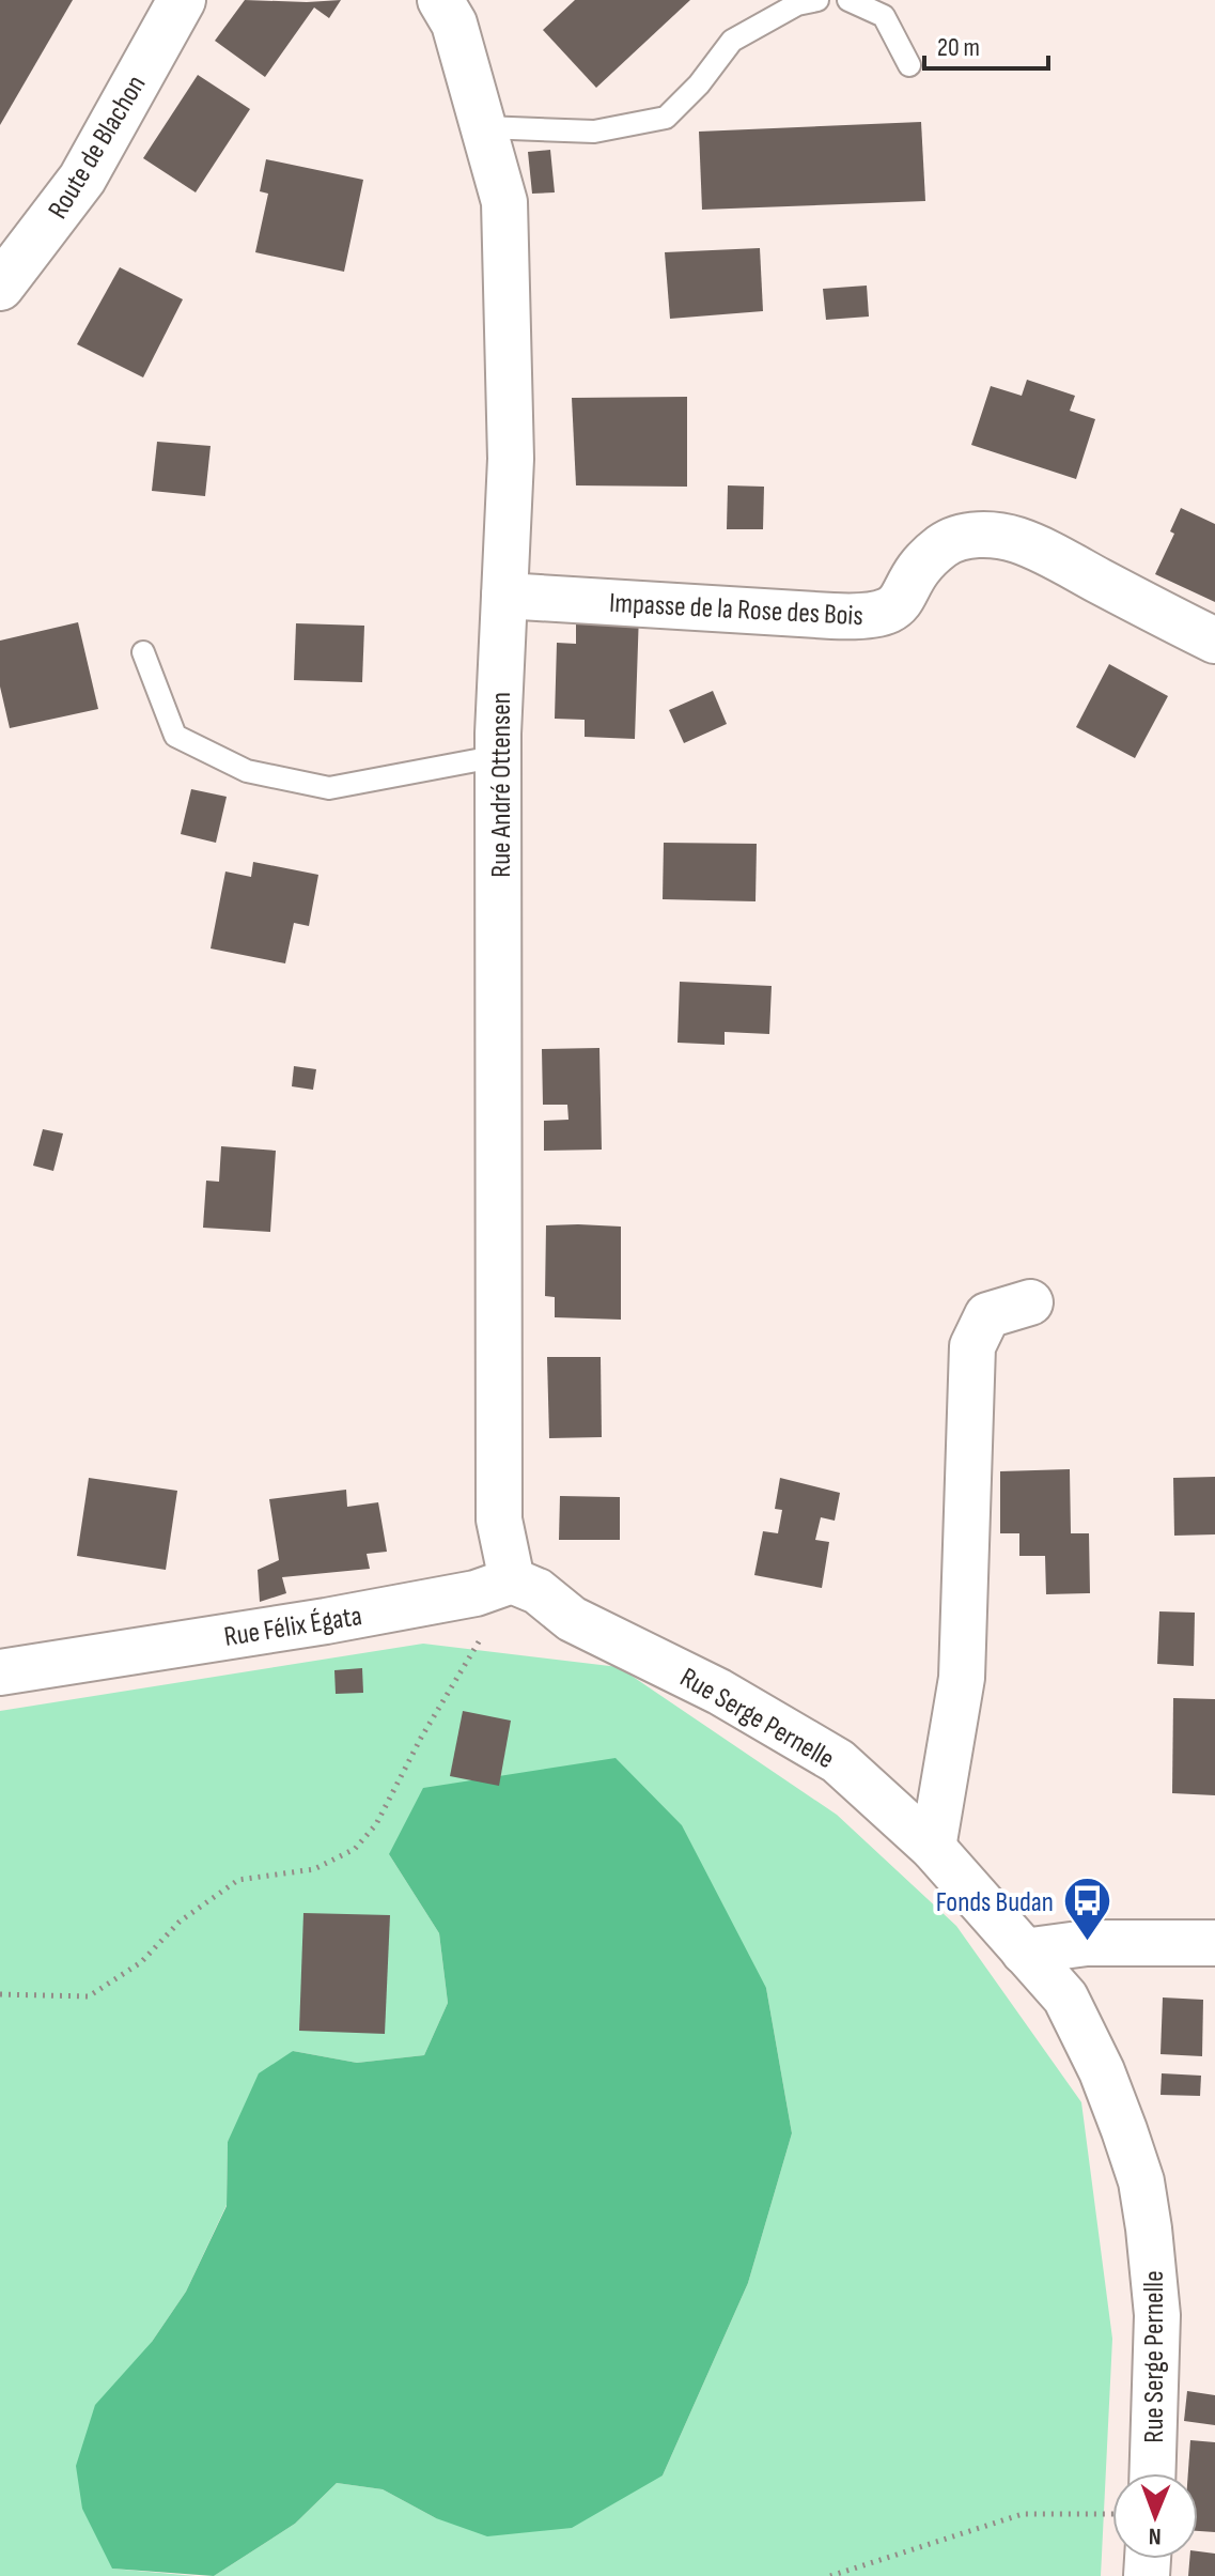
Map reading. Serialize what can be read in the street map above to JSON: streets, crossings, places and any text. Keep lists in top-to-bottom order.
{
  "streets": {
    "street": [
      "Route de Blachon",
      "Impasse de la Rose des Bois",
      "Rue André Ottensen",
      "Rue Félix Égata",
      "Rue Serge Pernelle"
    ]
  },
  "crossings": [
    ["Impasse de la Rose des Bois", "Rue André Ottensen"],
    ["Rue André Ottensen", "Rue Félix Égata"],
    ["Rue André Ottensen", "Rue Serge Pernelle"],
    ["Rue Félix Égata", "Rue Serge Pernelle"]
  ],
  "places": {
    "bus stop": ["Fonds Budan"]
  },
  "scale_bar": "20 m",
  "north": "bottom"
}
